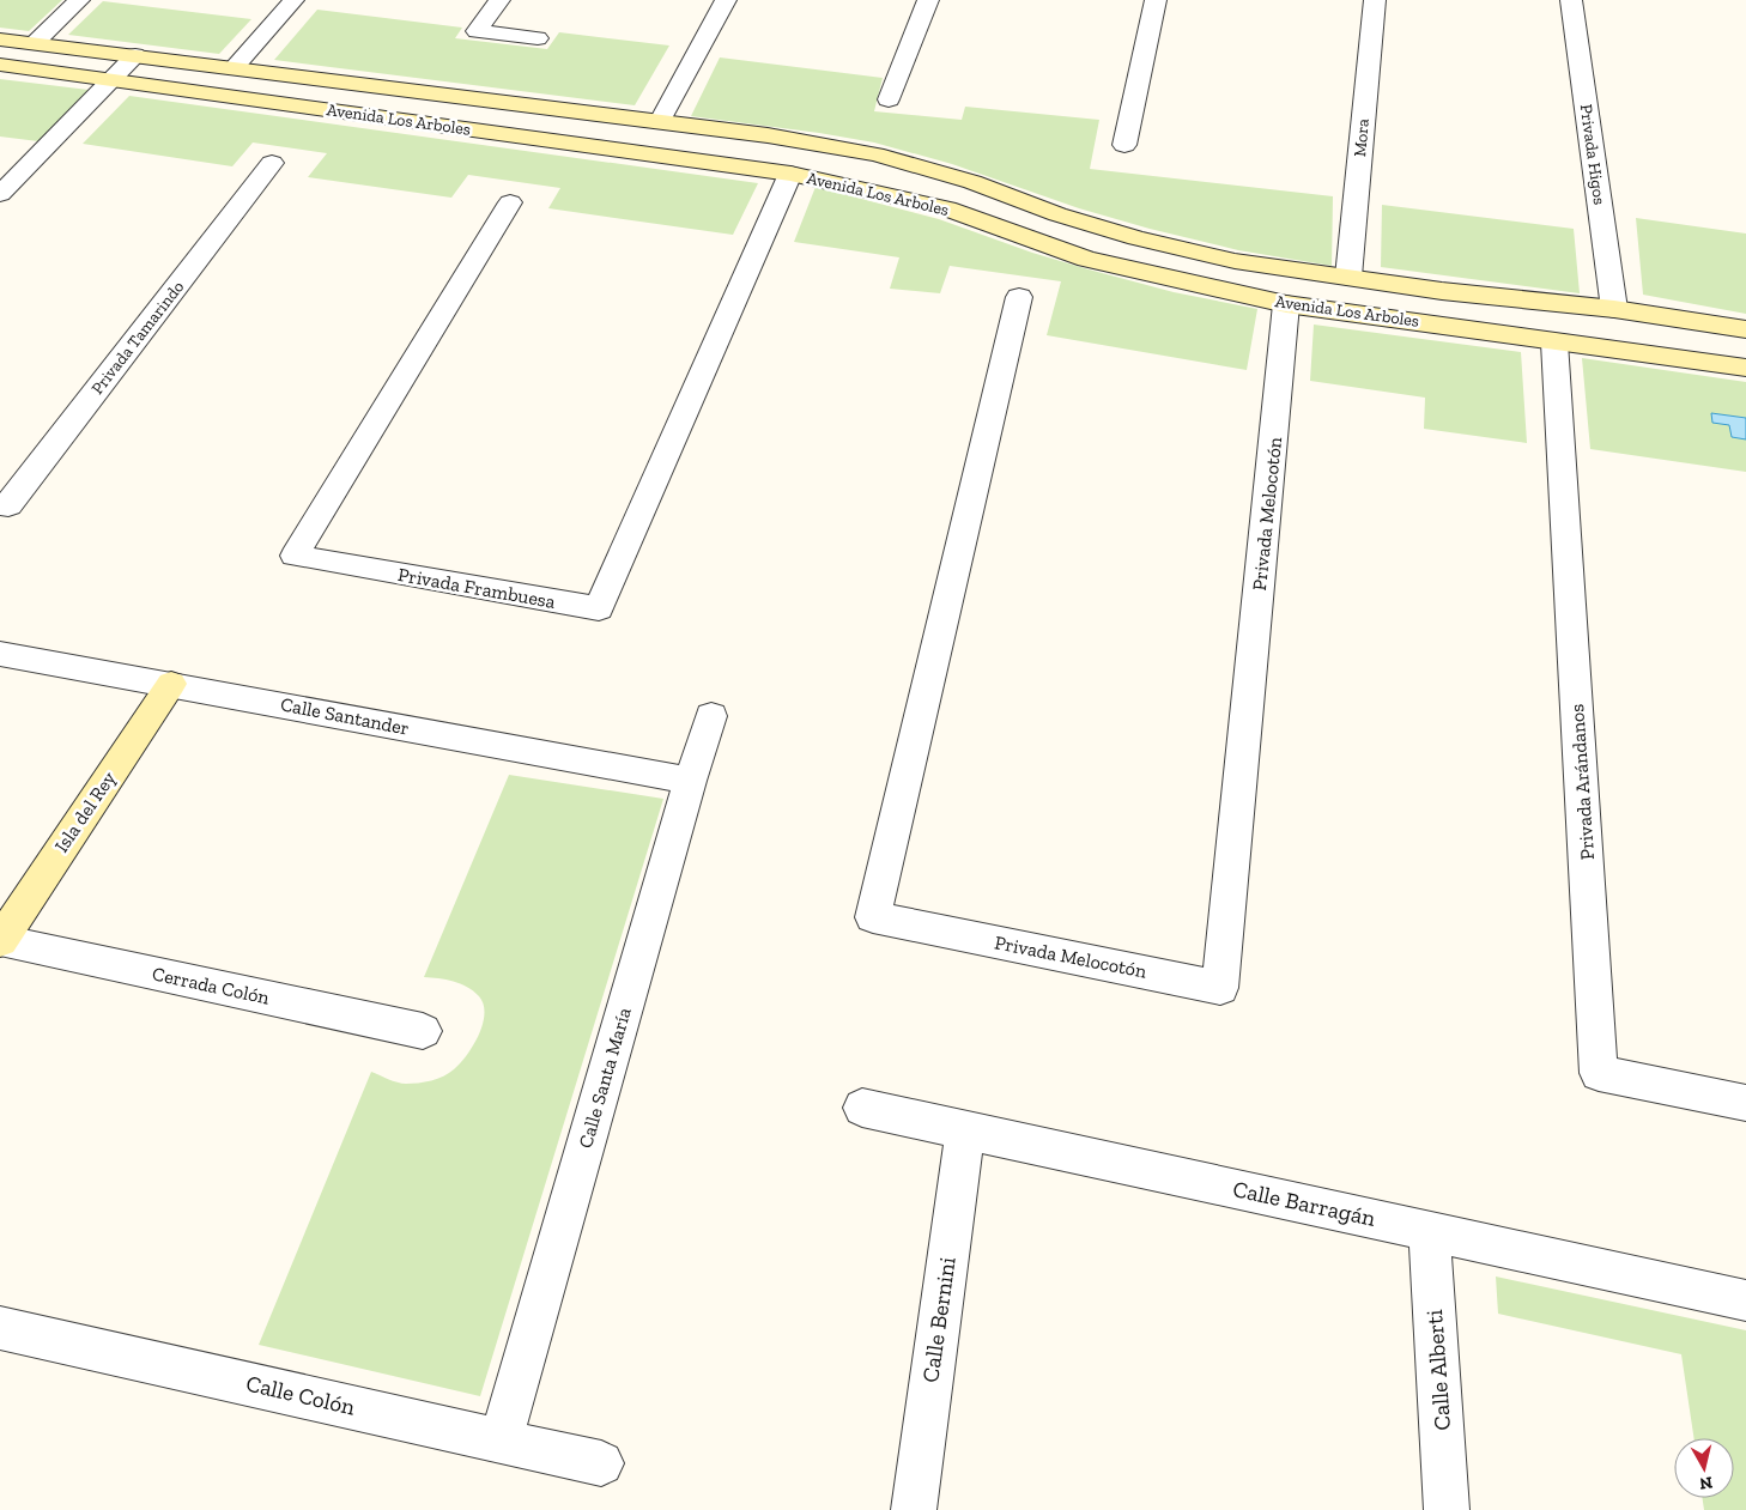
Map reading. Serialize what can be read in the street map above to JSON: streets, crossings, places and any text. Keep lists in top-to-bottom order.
{
  "streets": {
    "street": [
      "Avenida Los Arboles",
      "Mora",
      "Privada Higos",
      "Privada Tamarindo",
      "Privada Melocotón",
      "Privada Frambuesa",
      "Calle Santander",
      "Privada Arándanos",
      "Isla del Rey",
      "Cerrada Colón",
      "Calle Santa María",
      "Calle Barragán",
      "Calle Bernini",
      "Calle Alberti",
      "Calle Colón"
    ]
  },
  "crossings": [
    ["Avenida Los Arboles", "Mora"],
    ["Avenida Los Arboles", "Privada Higos"],
    ["Avenida Los Arboles", "Privada Melocotón"],
    ["Avenida Los Arboles", "Privada Frambuesa"],
    ["Avenida Los Arboles", "Privada Arándanos"],
    ["Calle Santander", "Isla del Rey"],
    ["Calle Santander", "Calle Santa María"],
    ["Isla del Rey", "Cerrada Colón"],
    ["Calle Santa María", "Calle Colón"],
    ["Calle Barragán", "Calle Bernini"],
    ["Calle Barragán", "Calle Alberti"]
  ],
  "north": "bottom"
}
